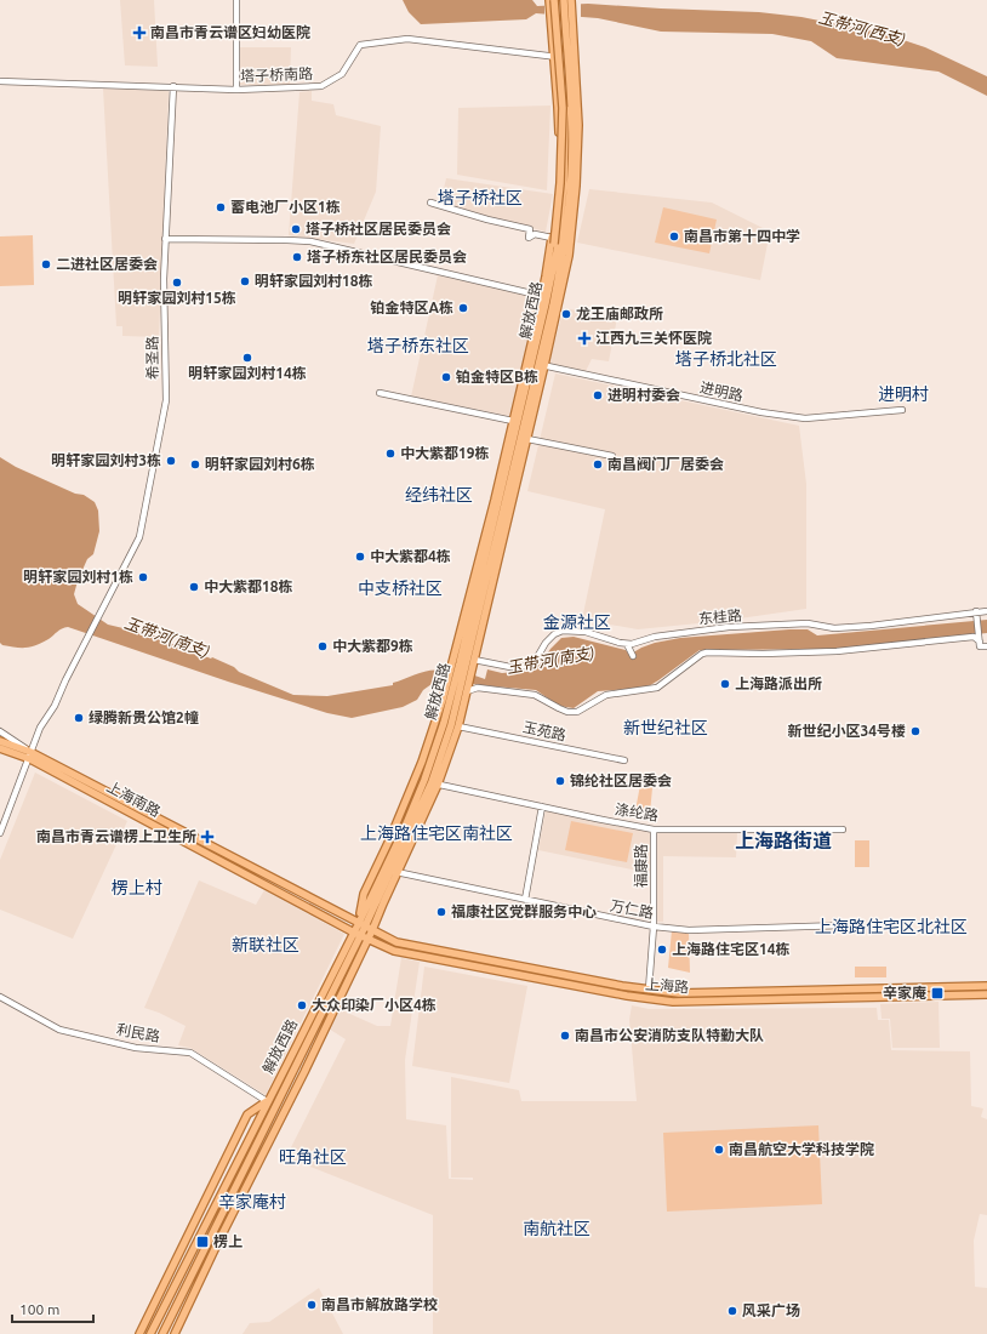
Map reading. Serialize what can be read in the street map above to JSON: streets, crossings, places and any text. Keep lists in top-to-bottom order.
{
  "streets": {
    "main road": ["解放西路", "上海南路", "上海路"],
    "street": [
      "塔子桥南路",
      "希圣路",
      "进明路",
      "东桂路",
      "玉苑路",
      "涤纶路",
      "福康路",
      "万仁路",
      "利民路"
    ]
  },
  "crossings": [
    ["塔子桥南路", "解放西路"],
    ["塔子桥南路", "希圣路"],
    ["解放西路", "进明路"],
    ["解放西路", "东桂路"],
    ["解放西路", "上海南路"],
    ["解放西路", "涤纶路"],
    ["解放西路", "万仁路"],
    ["解放西路", "上海路"],
    ["解放西路", "利民路"],
    ["希圣路", "上海南路"],
    ["上海南路", "上海路"],
    ["涤纶路", "福康路"],
    ["福康路", "万仁路"],
    ["福康路", "上海路"]
  ],
  "districts": [
    "塔子桥社区",
    "塔子桥东社区",
    "塔子桥北社区",
    "进明村",
    "经纬社区",
    "中支桥社区",
    "金源社区",
    "新世纪社区",
    "上海路住宅区南社区",
    "上海路街道",
    "楞上村",
    "上海路住宅区北社区",
    "新联社区",
    "旺角社区",
    "辛家庵村",
    "南航社区"
  ],
  "water": ["玉带河(西支)", "玉带河(南支)"],
  "places": {
    "health": ["南昌市青云谱区妇幼医院", "江西九三关怀医院", "南昌市青云谱楞上卫生所"],
    "other": [
      "蓄电池厂小区1栋",
      "塔子桥社区居民委员会",
      "南昌市第十四中学",
      "塔子桥东社区居民委员会",
      "二进社区居委会",
      "明轩家园刘村18栋",
      "明轩家园刘村15栋",
      "铂金特区A栋",
      "龙王庙邮政所",
      "明轩家园刘村14栋",
      "铂金特区B栋",
      "进明村委会",
      "中大紫都19栋",
      "明轩家园刘村3栋",
      "明轩家园刘村6栋",
      "南昌阀门厂居委会",
      "中大紫都4栋",
      "明轩家园刘村1栋",
      "中大紫都18栋",
      "中大紫都9栋",
      "上海路派出所",
      "绿腾新贵公馆2幢",
      "新世纪小区34号楼",
      "锦纶社区居委会",
      "福康社区党群服务中心",
      "上海路住宅区14栋",
      "大众印染厂小区4栋",
      "南昌市公安消防支队特勤大队",
      "南昌航空大学科技学院",
      "南昌市解放路学校",
      "风采广场"
    ],
    "transit": ["辛家庵", "楞上"]
  },
  "scale_bar": "100 m"
}
